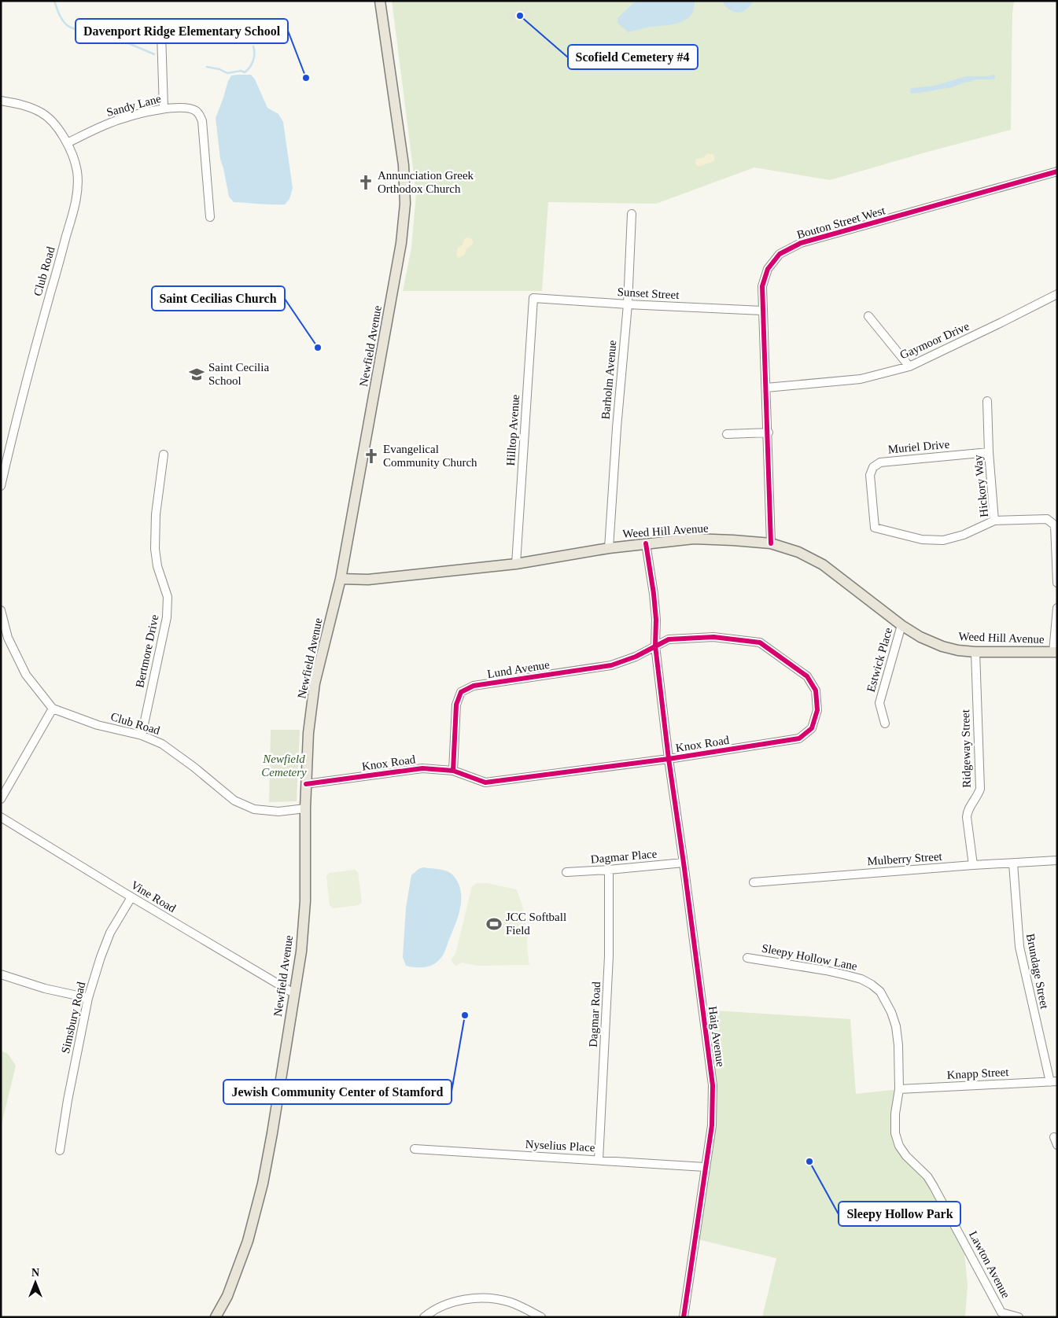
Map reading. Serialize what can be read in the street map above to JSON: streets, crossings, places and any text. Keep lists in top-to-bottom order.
{
  "streets": {
    "main road": ["Newfield Avenue", "Weed Hill Avenue"],
    "street": [
      "Sandy Lane",
      "Bouton Street West",
      "Club Road",
      "Sunset Street",
      "Gaymoor Drive",
      "Barholm Avenue",
      "Hilltop Avenue",
      "Muriel Drive",
      "Hickory Way",
      "Bertmore Drive",
      "Estwick Place",
      "Lund Avenue",
      "Knox Road",
      "Ridgeway Street",
      "Dagmar Place",
      "Mulberry Street",
      "Vine Road",
      "Sleepy Hollow Lane",
      "Brundage Street",
      "Dagmar Road",
      "Simsbury Road",
      "Haig Avenue",
      "Knapp Street",
      "Nyselius Place",
      "Lawton Avenue"
    ]
  },
  "crossings": [
    ["Sandy Lane", "Club Road"],
    ["Bouton Street West", "Sunset Street"],
    ["Bouton Street West", "Gaymoor Drive"],
    ["Bouton Street West", "Weed Hill Avenue"],
    ["Club Road", "Newfield Avenue"],
    ["Club Road", "Bertmore Drive"],
    ["Sunset Street", "Barholm Avenue"],
    ["Sunset Street", "Hilltop Avenue"],
    ["Newfield Avenue", "Weed Hill Avenue"],
    ["Newfield Avenue", "Knox Road"],
    ["Newfield Avenue", "Vine Road"],
    ["Barholm Avenue", "Weed Hill Avenue"],
    ["Hilltop Avenue", "Weed Hill Avenue"],
    ["Muriel Drive", "Hickory Way"],
    ["Weed Hill Avenue", "Estwick Place"],
    ["Weed Hill Avenue", "Ridgeway Street"],
    ["Weed Hill Avenue", "Haig Avenue"],
    ["Lund Avenue", "Knox Road"],
    ["Lund Avenue", "Haig Avenue"],
    ["Knox Road", "Haig Avenue"],
    ["Ridgeway Street", "Mulberry Street"],
    ["Dagmar Place", "Dagmar Road"],
    ["Dagmar Place", "Haig Avenue"],
    ["Mulberry Street", "Brundage Street"],
    ["Vine Road", "Simsbury Road"],
    ["Sleepy Hollow Lane", "Knapp Street"],
    ["Sleepy Hollow Lane", "Lawton Avenue"],
    ["Brundage Street", "Knapp Street"],
    ["Dagmar Road", "Nyselius Place"],
    ["Haig Avenue", "Nyselius Place"],
    ["Knapp Street", "Lawton Avenue"]
  ],
  "parks": ["Newfield Cemetery"],
  "places": {
    "other": [
      "Scofield Cemetery #4",
      "Davenport Ridge Elementary School",
      "Saint Cecilias Church",
      "Jewish Community Center of Stamford",
      "Sleepy Hollow Park"
    ],
    "church": ["Annunciation Greek Orthodox Church", "Evangelical Community Church"],
    "school or university": ["Saint Cecilia School"],
    "sports": ["JCC Softball Field"]
  },
  "north": "top"
}
